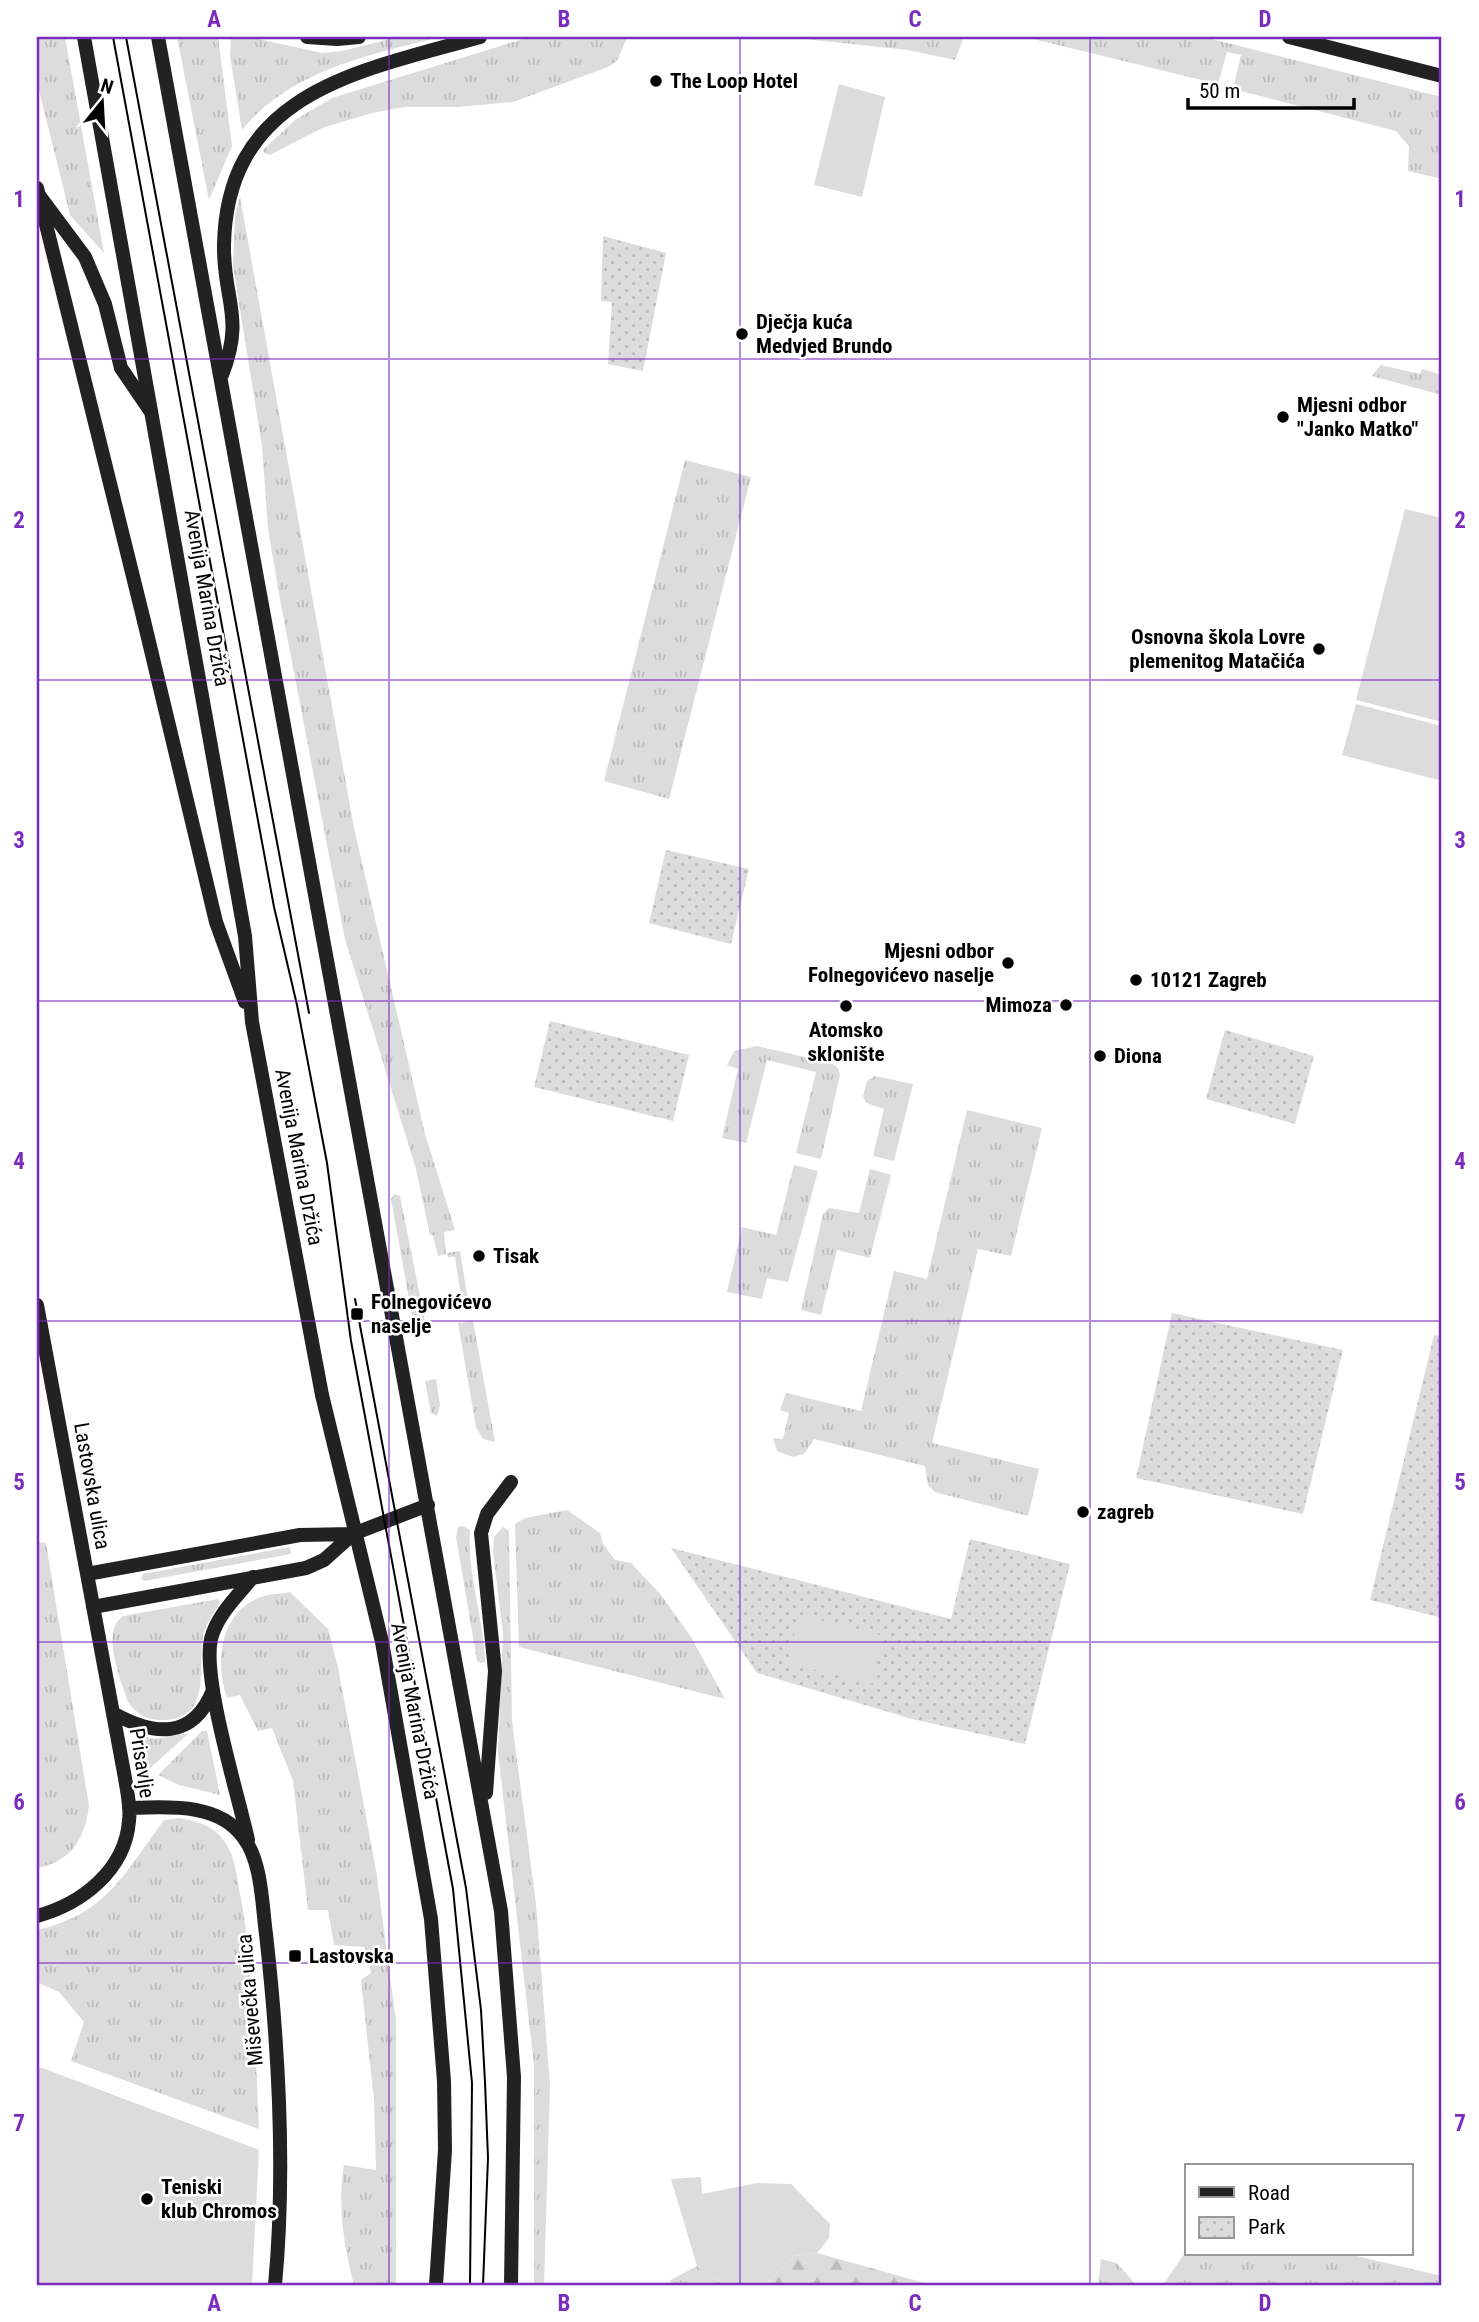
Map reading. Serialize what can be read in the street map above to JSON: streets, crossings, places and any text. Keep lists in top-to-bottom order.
{
  "streets": {
    "main road": [
      "Avenija Marina Držića",
      "Lastovska ulica",
      "Prisavlje",
      "Miševečka ulica"
    ]
  },
  "crossings": [
    ["Avenija Marina Držića", "Lastovska ulica"],
    ["Lastovska ulica", "Prisavlje"],
    ["Prisavlje", "Miševečka ulica"]
  ],
  "places": {
    "other": [
      "The Loop Hotel",
      "Dječja kuća Medvjed Brundo",
      "Mjesni odbor \"Janko Matko\"",
      "Osnovna škola Lovre plemenitog Matačića",
      "Mjesni odbor Folnegovićevo naselje",
      "10121 Zagreb",
      "Mimoza",
      "Atomsko sklonište",
      "Diona",
      "Tisak",
      "zagreb",
      "Teniski klub Chromos"
    ],
    "transit": ["Folnegovićevo naselje", "Lastovska"]
  },
  "legend": ["Road", "Park"],
  "scale_bar": "50 m",
  "north": "top",
  "grid": {
    "columns": [
      "A",
      "B",
      "C",
      "D"
    ],
    "rows": [
      "1",
      "2",
      "3",
      "4",
      "5",
      "6",
      "7"
    ]
  }
}
